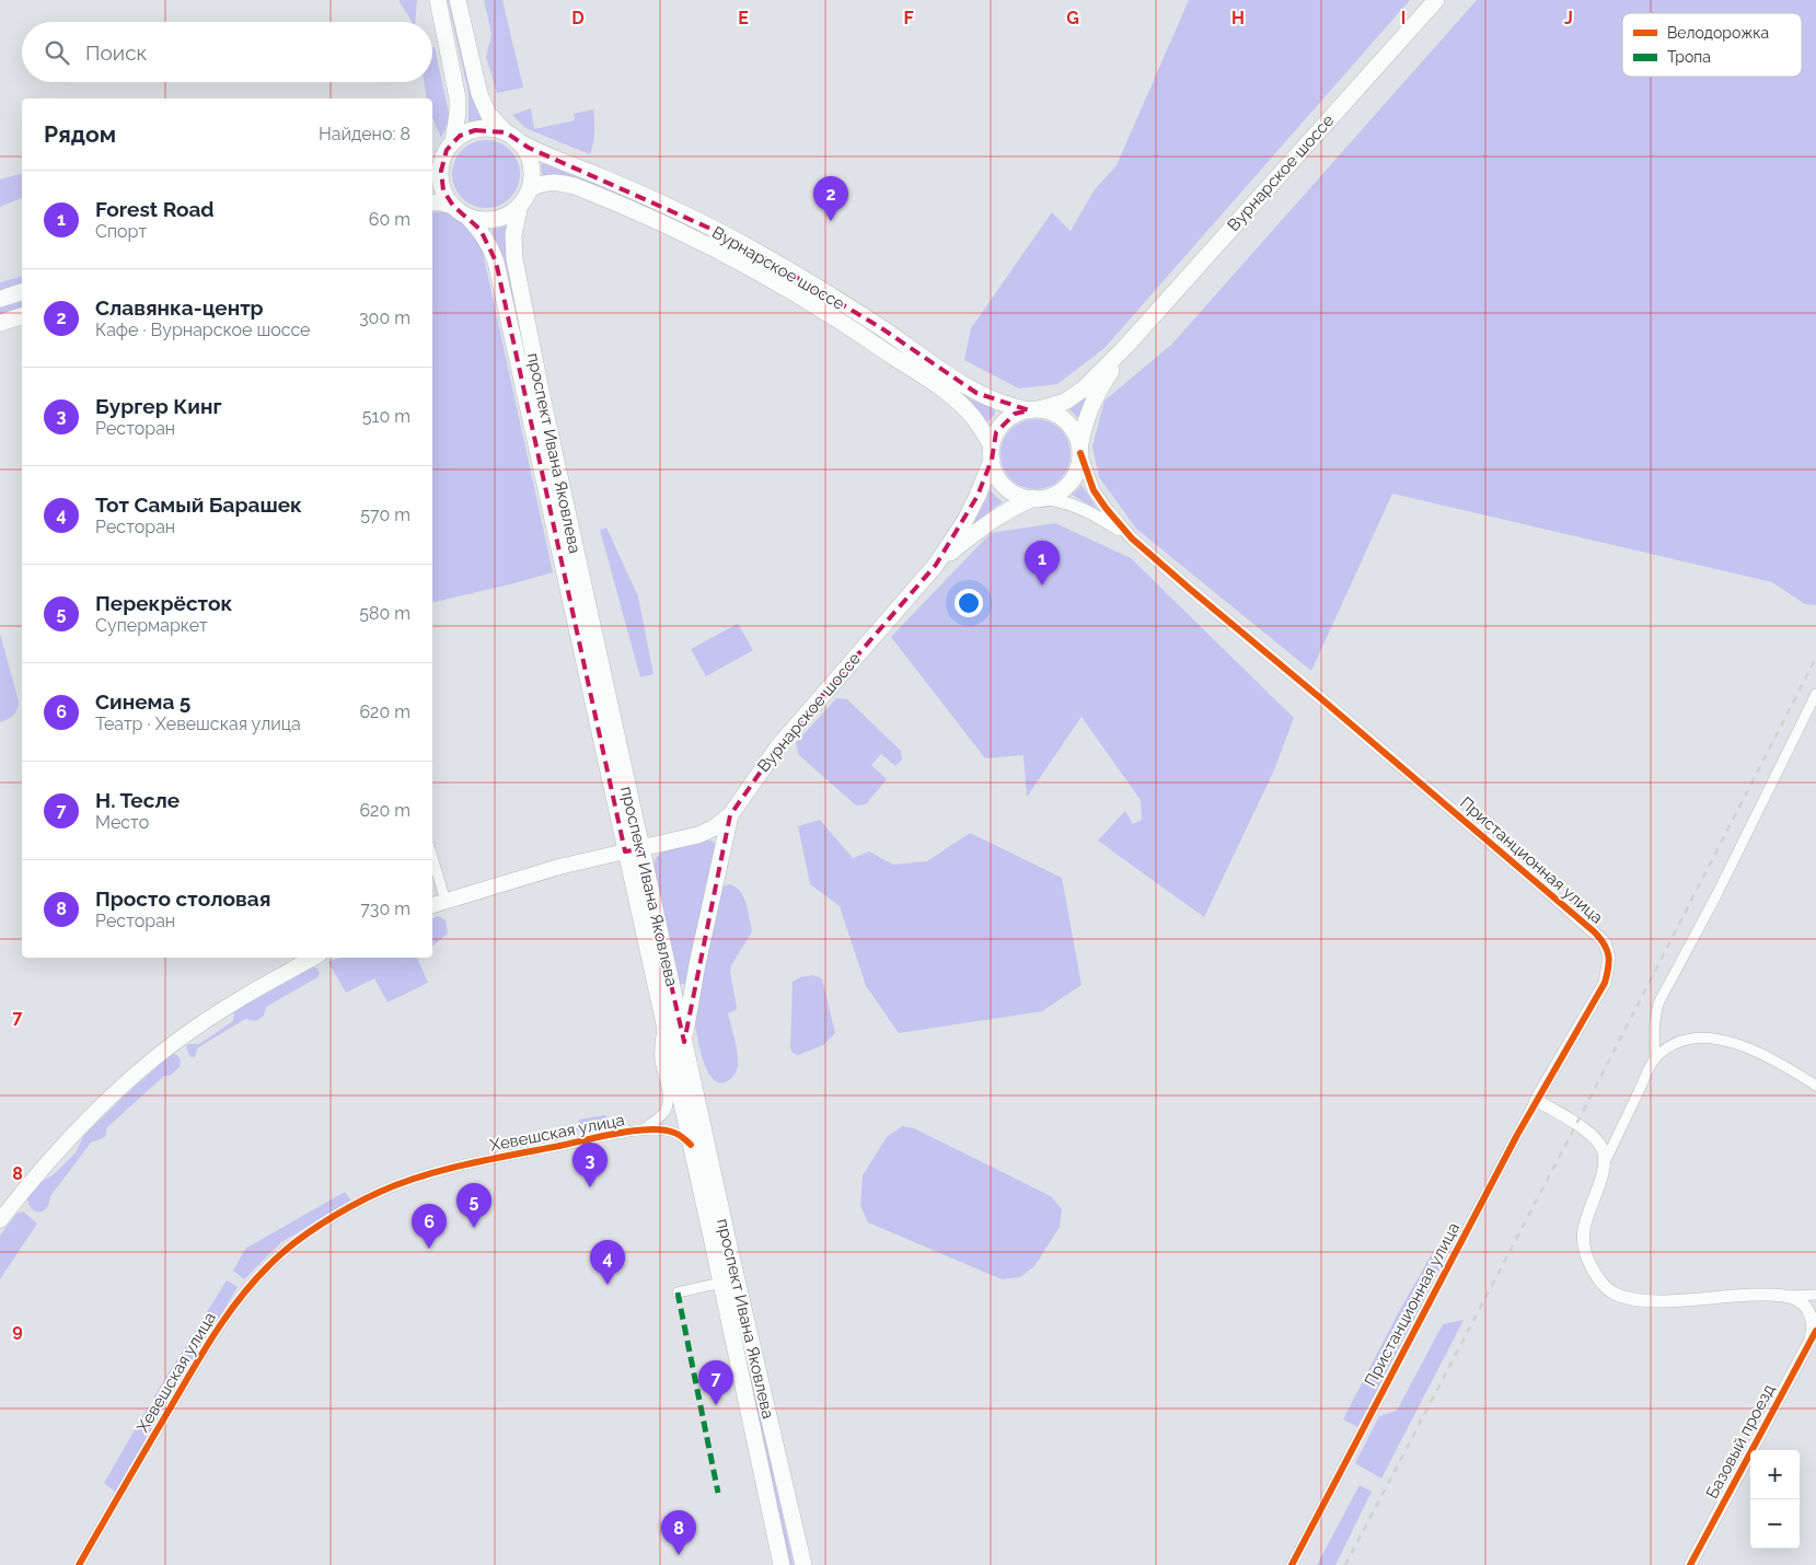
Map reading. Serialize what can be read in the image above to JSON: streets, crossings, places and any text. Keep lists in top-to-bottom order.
{
  "streets": {
    "main road": ["Вурнарское шоссе", "проспект Ивана Яковлева"],
    "street": ["Пристанционная улица", "Хевешская улица", "Базовый проезд"]
  },
  "crossings": [
    ["Вурнарское шоссе", "проспект Ивана Яковлева"],
    ["Вурнарское шоссе", "Пристанционная улица"]
  ],
  "legend": ["Велодорожка", "Тропа"],
  "page": {
    "search": "Поиск",
    "heading": ["Рядом", "Найдено: 8"],
    "list": [
      {
        "mark": "1",
        "name": "Forest Road",
        "note": "Спорт",
        "value": "60 m"
      },
      {
        "mark": "2",
        "name": "Славянка-центр",
        "note": "Кафе · Вурнарское шоссе",
        "value": "300 m"
      },
      {
        "mark": "3",
        "name": "Бургер Кинг",
        "note": "Ресторан",
        "value": "510 m"
      },
      {
        "mark": "4",
        "name": "Тот Самый Барашек",
        "note": "Ресторан",
        "value": "570 m"
      },
      {
        "mark": "5",
        "name": "Перекрёсток",
        "note": "Супермаркет",
        "value": "580 m"
      },
      {
        "mark": "6",
        "name": "Синема 5",
        "note": "Театр · Хевешская улица",
        "value": "620 m"
      },
      {
        "mark": "7",
        "name": "Н. Тесле",
        "note": "Место",
        "value": "620 m"
      },
      {
        "mark": "8",
        "name": "Просто столовая",
        "note": "Ресторан",
        "value": "730 m"
      }
    ],
    "pins": [
      "2",
      "1",
      "3",
      "5",
      "6",
      "4",
      "7",
      "8"
    ],
    "map_buttons": ["+", "−"]
  },
  "grid": {
    "columns": [
      "D",
      "E",
      "F",
      "G",
      "H",
      "I",
      "J"
    ],
    "rows": ["7", "8", "9"]
  }
}
